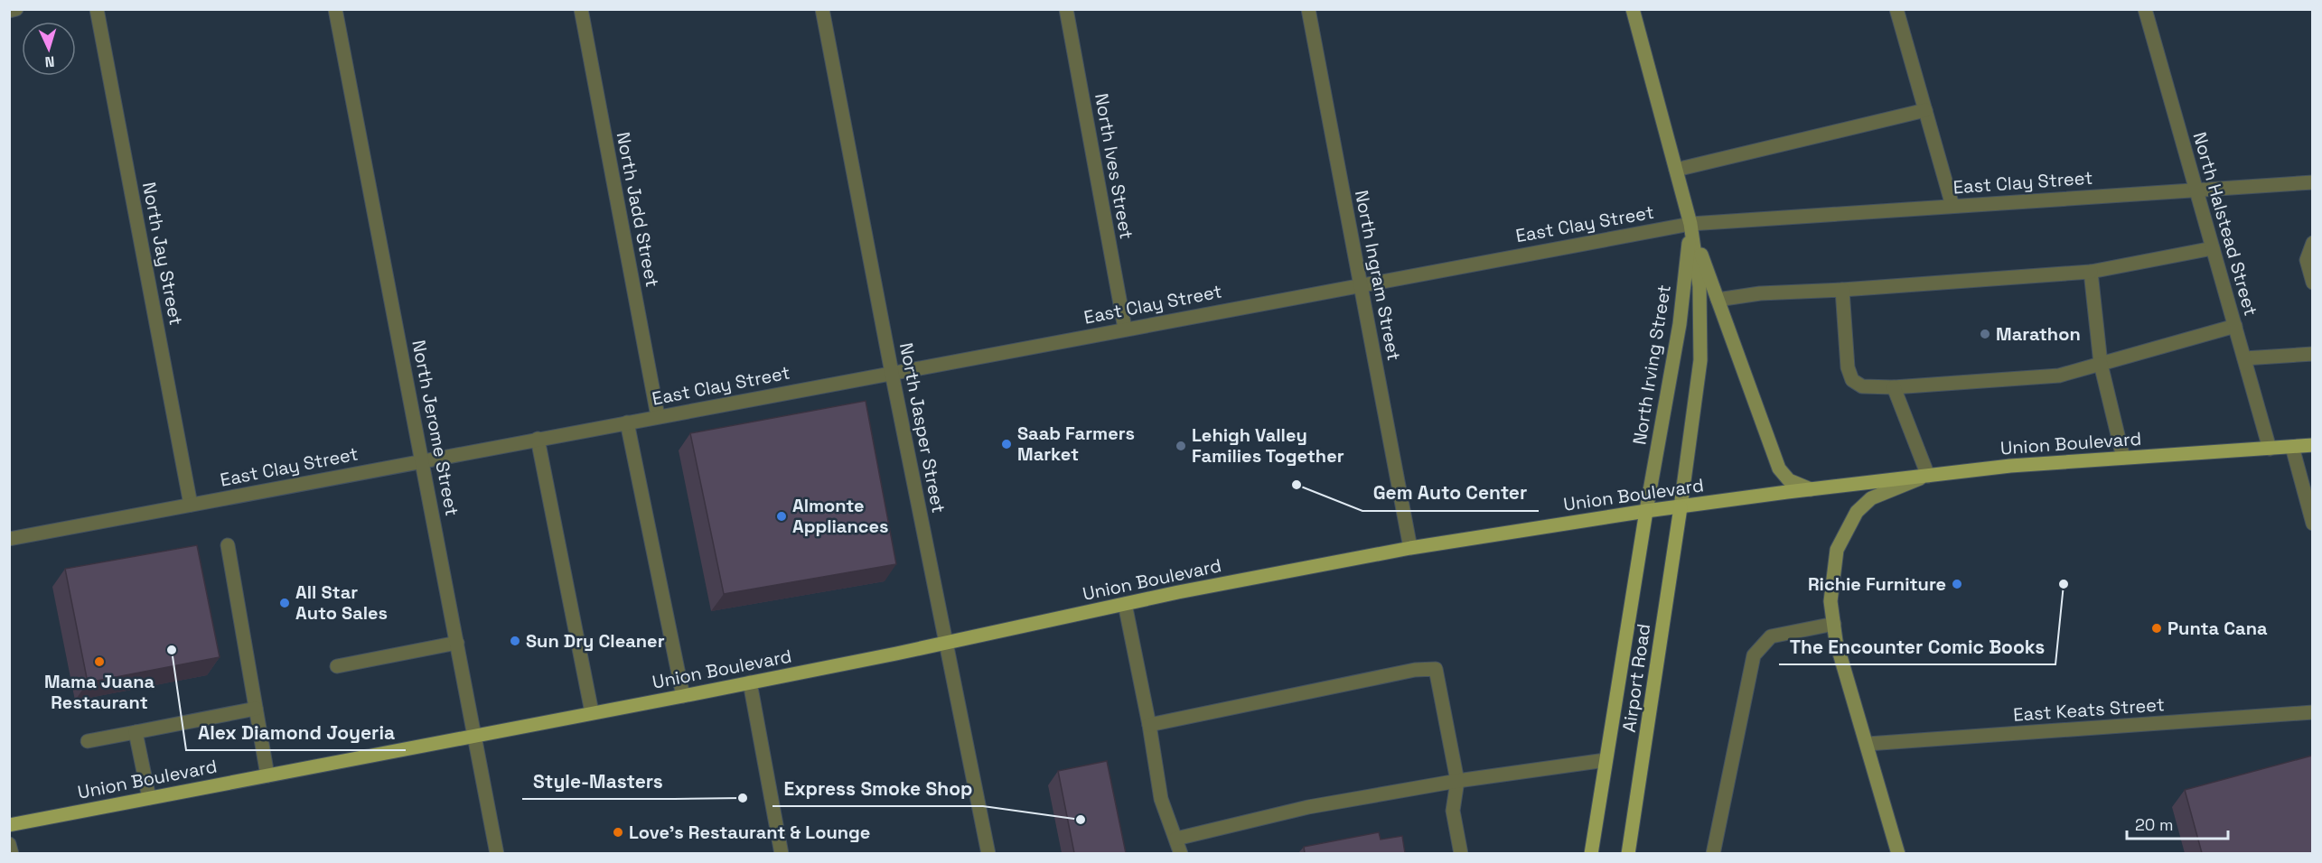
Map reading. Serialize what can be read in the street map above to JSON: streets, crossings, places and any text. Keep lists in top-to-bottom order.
{
  "streets": {
    "main road": ["North Irving Street", "Union Boulevard", "Airport Road"],
    "street": [
      "North Ives Street",
      "East Clay Street",
      "North Jadd Street",
      "North Halstead Street",
      "North Jay Street",
      "North Ingram Street",
      "North Jerome Street",
      "North Jasper Street",
      "East Keats Street"
    ]
  },
  "crossings": [
    ["North Ives Street", "East Clay Street"],
    ["East Clay Street", "North Jadd Street"],
    ["East Clay Street", "North Halstead Street"],
    ["East Clay Street", "North Jay Street"],
    ["East Clay Street", "North Ingram Street"],
    ["East Clay Street", "North Irving Street"],
    ["East Clay Street", "North Jerome Street"],
    ["East Clay Street", "North Jasper Street"],
    ["North Halstead Street", "Union Boulevard"],
    ["North Ingram Street", "Union Boulevard"],
    ["North Irving Street", "Union Boulevard"],
    ["North Irving Street", "Airport Road"],
    ["North Jerome Street", "Union Boulevard"],
    ["North Jasper Street", "Union Boulevard"],
    ["Union Boulevard", "Airport Road"]
  ],
  "places": [
    "Marathon",
    "Saab Farmers Market",
    "Lehigh Valley Families Together",
    "Gem Auto Center",
    "Almonte Appliances",
    "Richie Furniture",
    "The Encounter Comic Books",
    "All Star Auto Sales",
    "Punta Cana",
    "Sun Dry Cleaner",
    "Alex Diamond Joyeria",
    "Mama Juana Restaurant",
    "Style-Masters",
    "Express Smoke Shop",
    "Love’s Restaurant & Lounge"
  ],
  "scale_bar": "20 m",
  "north": "bottom"
}
